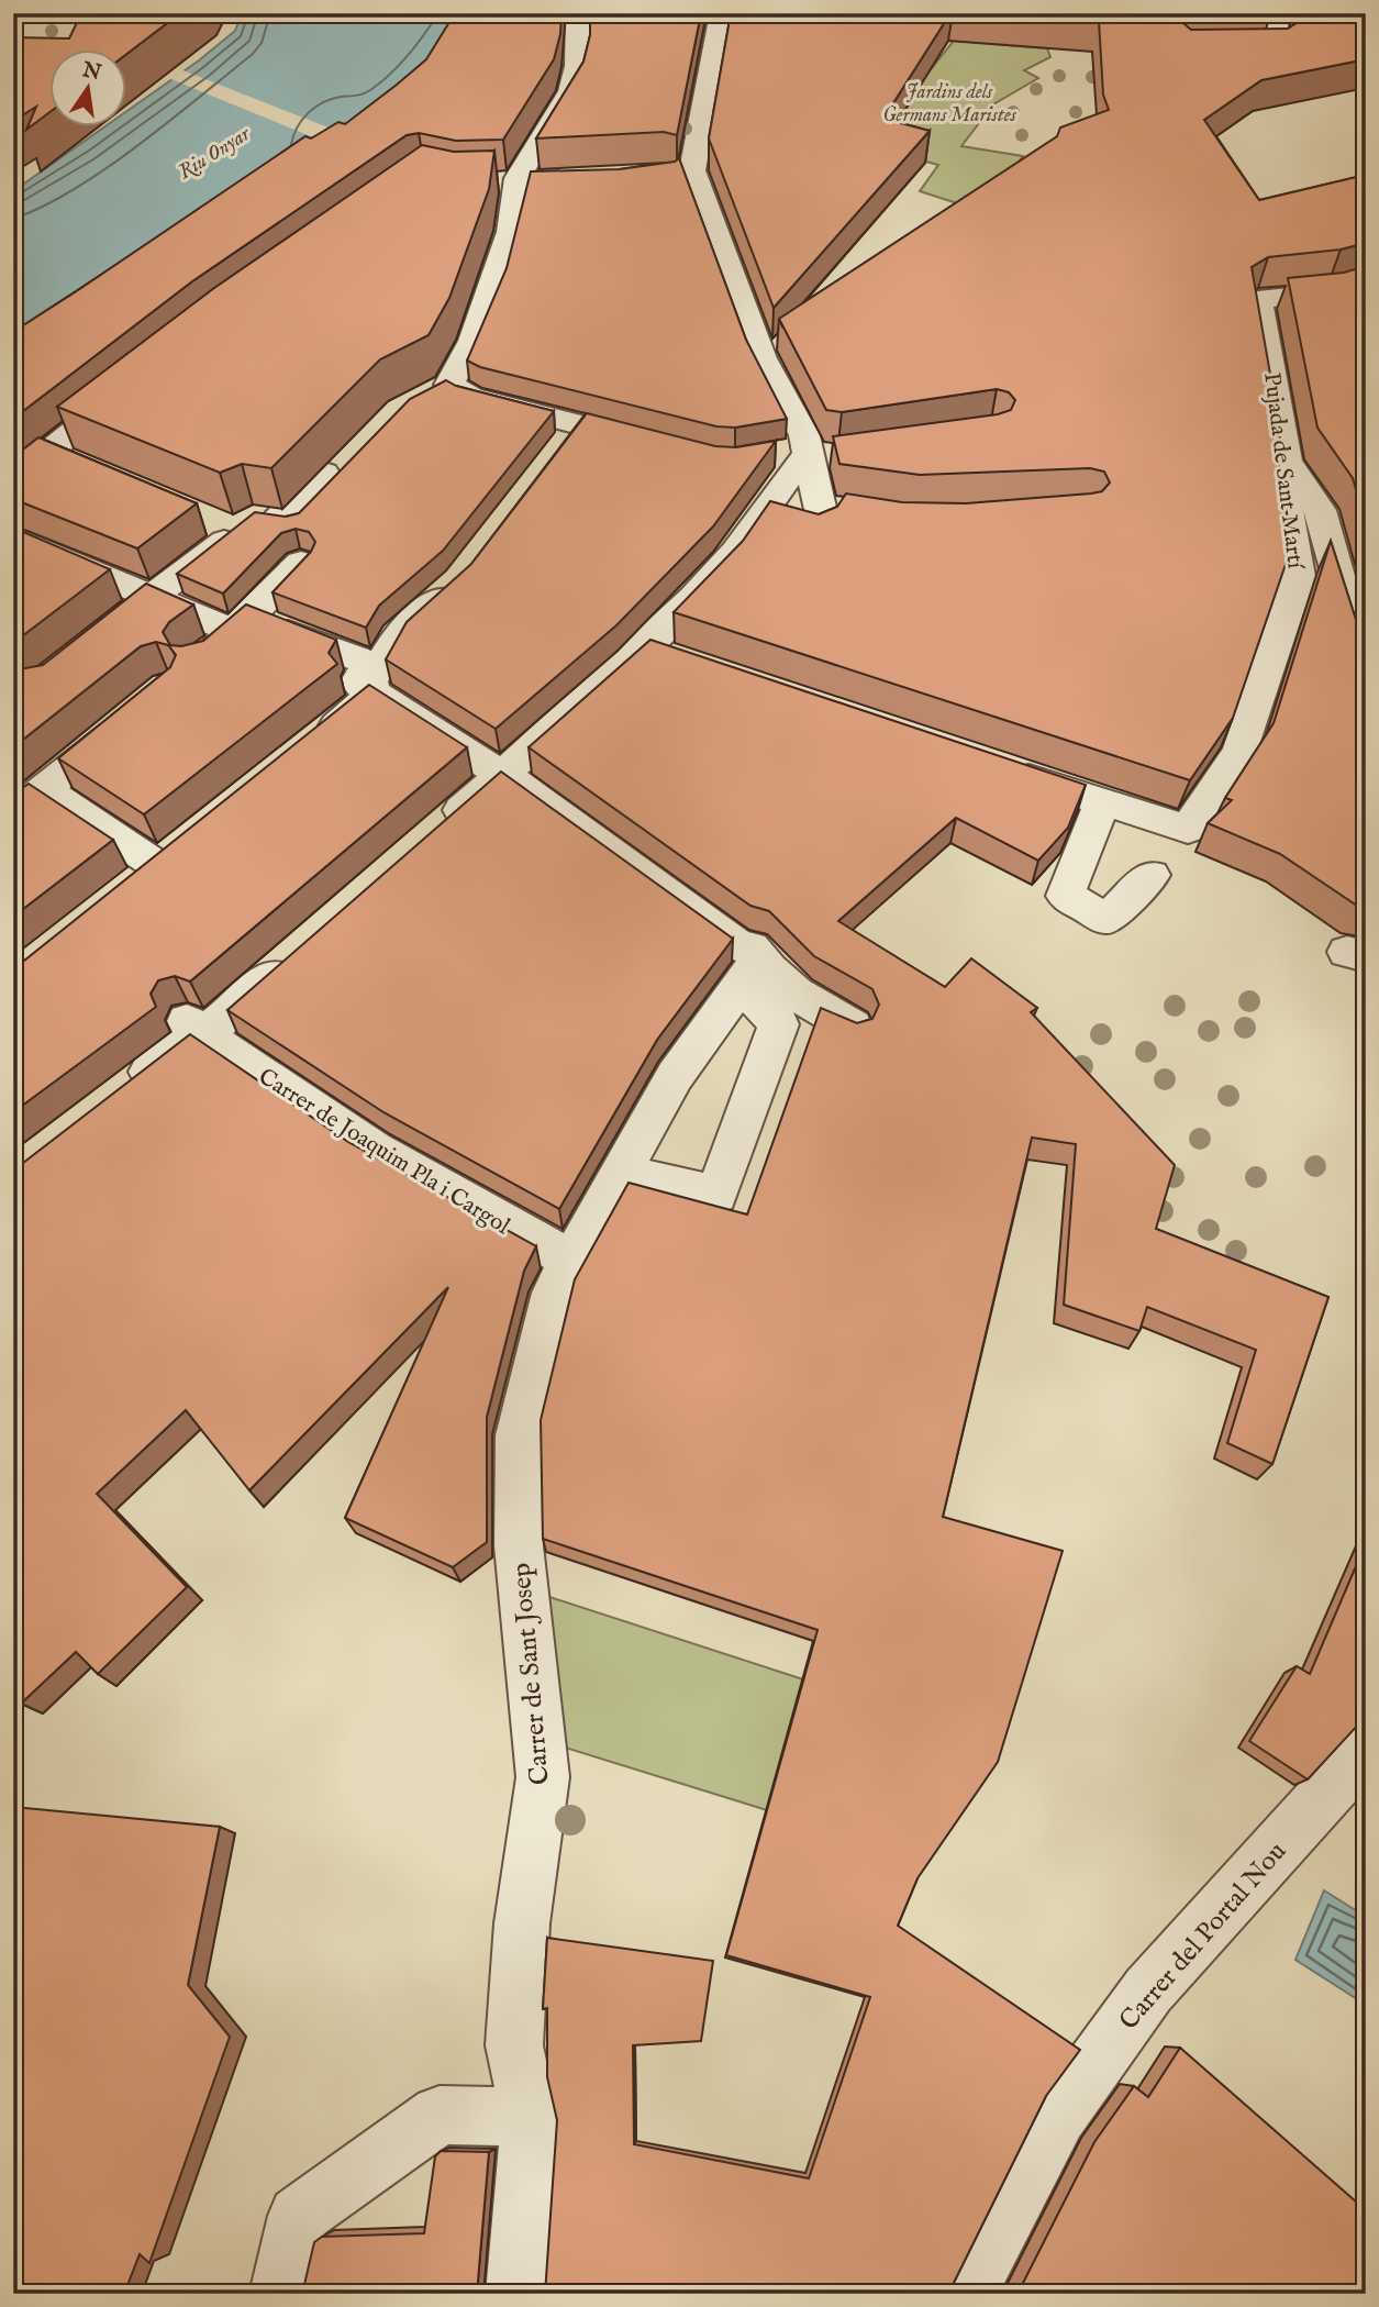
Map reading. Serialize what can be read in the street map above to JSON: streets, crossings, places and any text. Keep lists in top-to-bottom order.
{
  "streets": {
    "street": [
      "Pujada de Sant Martí",
      "Carrer de Joaquim Pla i Cargol",
      "Carrer de Sant Josep",
      "Carrer del Portal Nou"
    ]
  },
  "crossings": [
    ["Carrer de Joaquim Pla i Cargol", "Carrer de Sant Josep"]
  ],
  "water": ["Riu Onyar"],
  "parks": ["Jardins dels Germans Maristes"],
  "north": "top"
}
